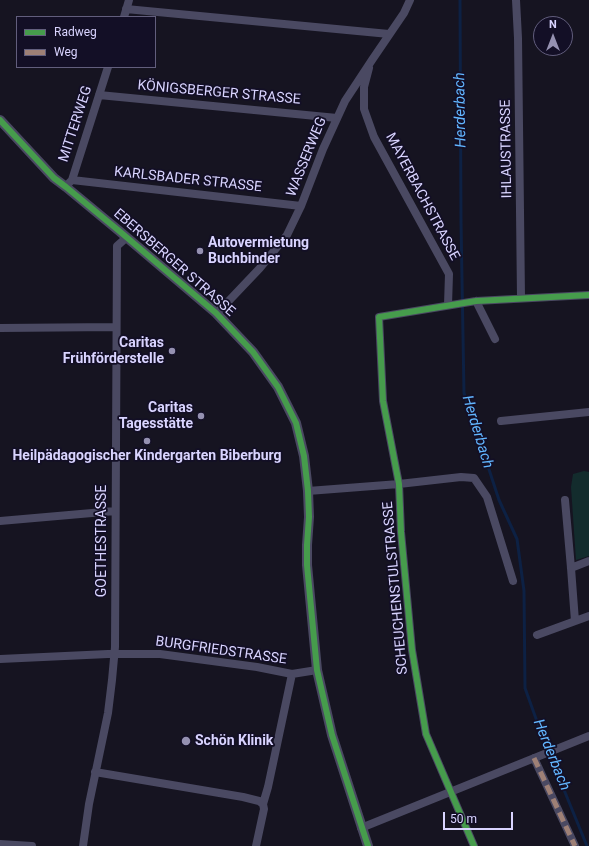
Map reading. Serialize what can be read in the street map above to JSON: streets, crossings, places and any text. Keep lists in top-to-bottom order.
{
  "streets": {
    "street": [
      "KÖNIGSBERGER STRASSE",
      "MITTERWEG",
      "IHLAUSTRASSE",
      "WASSERWEG",
      "KARLSBADER STRASSE",
      "MAYERBACHSTRASSE",
      "EBERSBERGER STRASSE",
      "GOETHESTRASSE",
      "SCHEUCHENSTULSTRASSE",
      "BURGFRIEDSTRASSE"
    ]
  },
  "crossings": [
    ["KÖNIGSBERGER STRASSE", "MITTERWEG"],
    ["KÖNIGSBERGER STRASSE", "WASSERWEG"],
    ["MITTERWEG", "KARLSBADER STRASSE"],
    ["MITTERWEG", "EBERSBERGER STRASSE"],
    ["WASSERWEG", "KARLSBADER STRASSE"],
    ["WASSERWEG", "MAYERBACHSTRASSE"],
    ["WASSERWEG", "EBERSBERGER STRASSE"],
    ["KARLSBADER STRASSE", "EBERSBERGER STRASSE"],
    ["EBERSBERGER STRASSE", "GOETHESTRASSE"],
    ["EBERSBERGER STRASSE", "BURGFRIEDSTRASSE"],
    ["GOETHESTRASSE", "BURGFRIEDSTRASSE"]
  ],
  "water": ["Herderbach"],
  "places": [
    "Autovermietung Buchbinder",
    "Caritas Frühförderstelle",
    "Caritas Tagesstätte",
    "Heilpädagogischer Kindergarten Biberburg",
    "Schön Klinik"
  ],
  "legend": ["Radweg", "Weg"],
  "scale_bar": "50 m",
  "north": "top"
}
